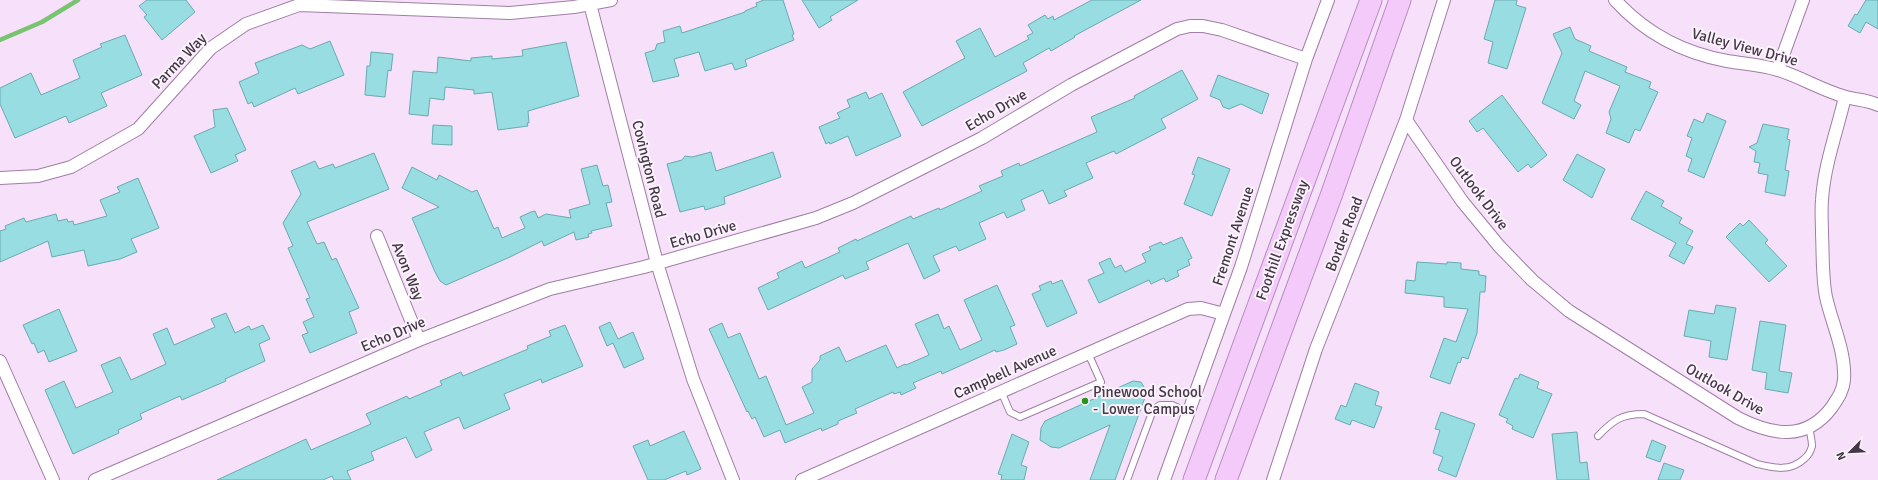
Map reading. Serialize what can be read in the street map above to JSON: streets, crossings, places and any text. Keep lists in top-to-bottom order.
{
  "streets": {
    "highway": ["Foothill Expressway"],
    "street": [
      "Valley View Drive",
      "Parma Way",
      "Echo Drive",
      "Covington Road",
      "Outlook Drive",
      "Border Road",
      "Fremont Avenue",
      "Avon Way",
      "Campbell Avenue"
    ]
  },
  "crossings": [
    ["Valley View Drive", "Outlook Drive"],
    ["Parma Way", "Covington Road"],
    ["Echo Drive", "Covington Road"],
    ["Echo Drive", "Fremont Avenue"],
    ["Echo Drive", "Avon Way"],
    ["Outlook Drive", "Border Road"],
    ["Fremont Avenue", "Campbell Avenue"]
  ],
  "places": ["Pinewood School - Lower Campus"],
  "north": "bottom left"
}
